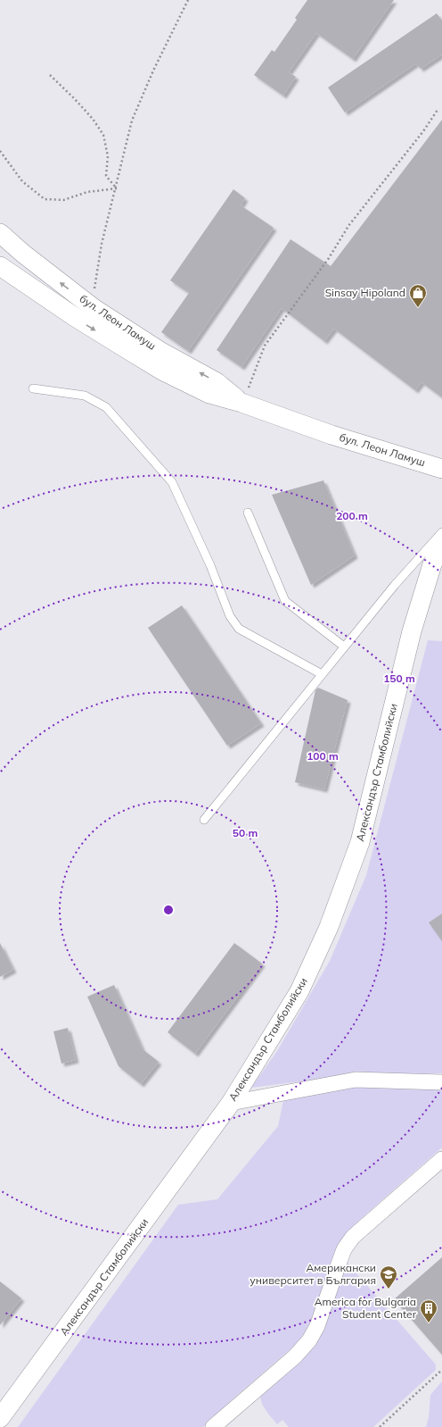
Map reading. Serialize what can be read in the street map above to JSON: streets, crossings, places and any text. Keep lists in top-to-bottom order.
{
  "streets": {
    "street": ["бул. Леон Ламуш", "Александър Стамболийски"]
  },
  "places": {
    "shop": ["Sinsay Hipoland"],
    "school or university": ["Американски университет в България"],
    "building": ["America for Bulgaria Student Center"]
  },
  "rings": [
    "200 m",
    "150 m",
    "100 m",
    "50 m"
  ]
}
